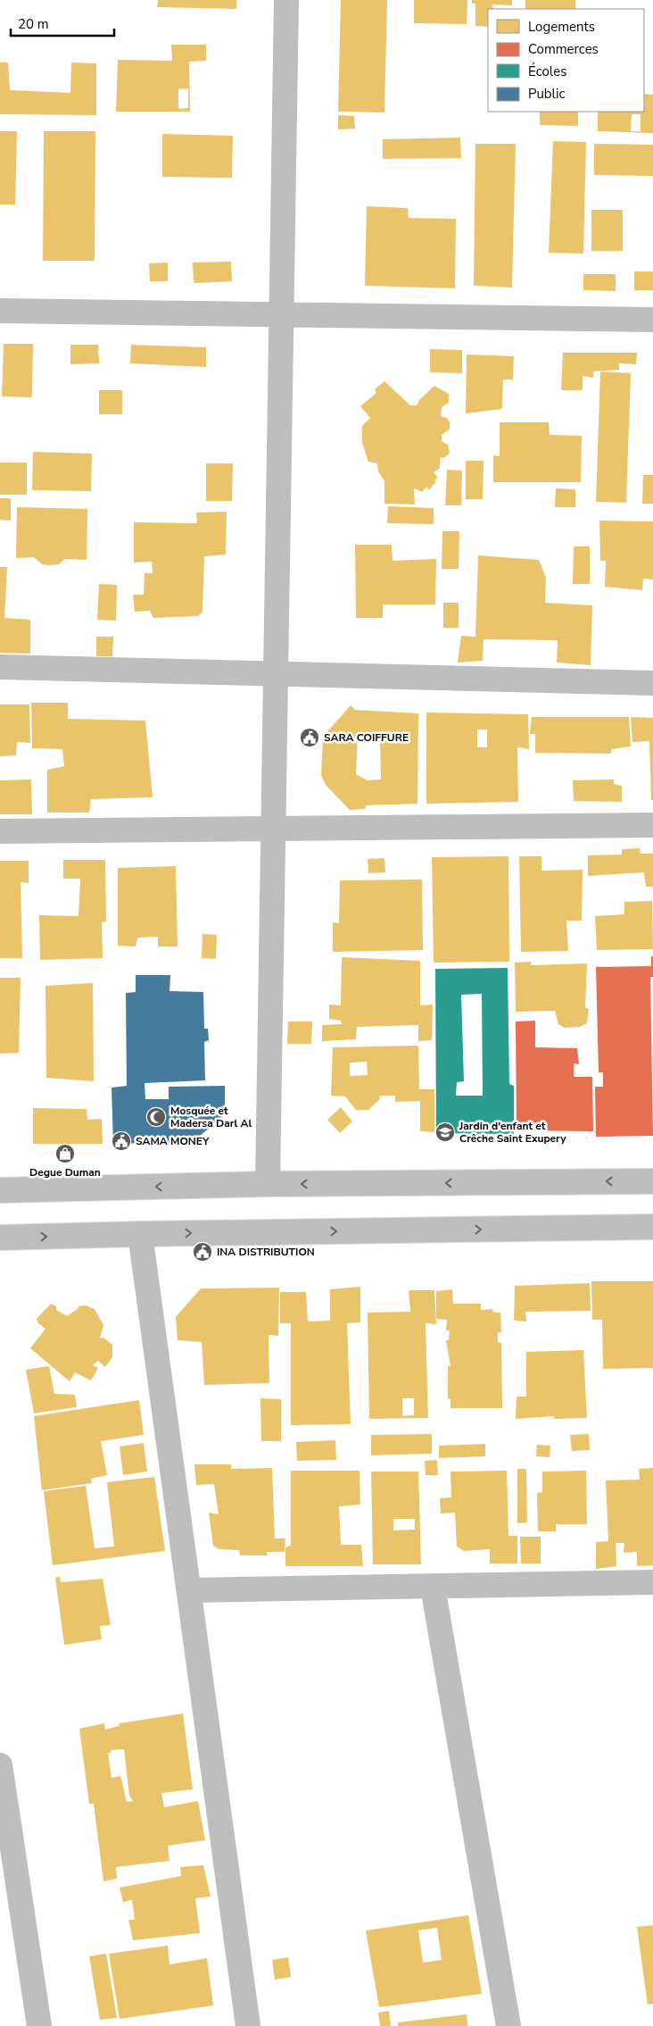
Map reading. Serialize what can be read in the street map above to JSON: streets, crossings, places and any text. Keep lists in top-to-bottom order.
{
  "places": {
    "public building": ["SARA COIFFURE", "SAMA MONEY", "INA DISTRIBUTION"],
    "mosque": ["Mosquée et Madersa Darl Al"],
    "school or university": ["Jardin d'enfant et Crêche Saint Exupery"],
    "shop": ["Degue Duman"]
  },
  "legend": [
    "Logements",
    "Commerces",
    "Écoles",
    "Public"
  ],
  "scale_bar": "20 m"
}
